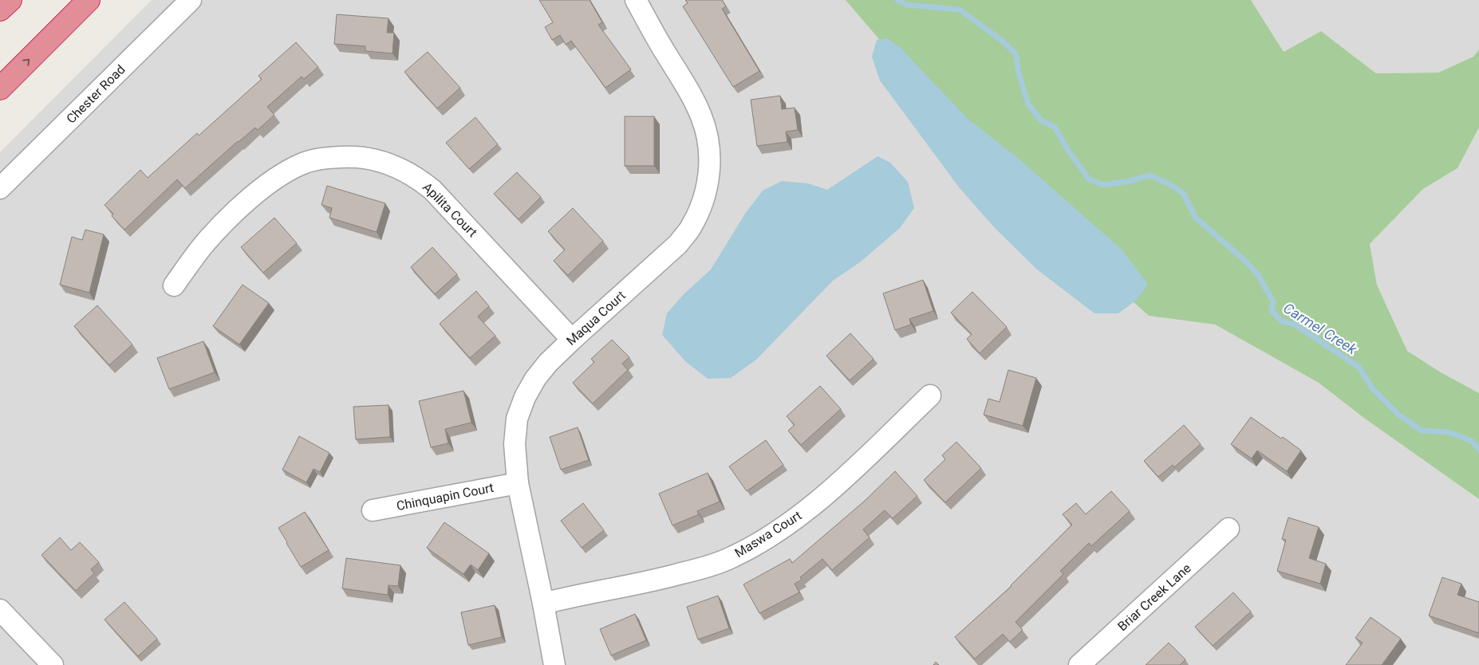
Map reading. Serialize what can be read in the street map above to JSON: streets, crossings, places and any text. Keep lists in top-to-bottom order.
{
  "streets": {
    "street": [
      "Chester Road",
      "Apilita Court",
      "Maqua Court",
      "Chinquapin Court",
      "Maswa Court",
      "Briar Creek Lane"
    ]
  },
  "crossings": [
    ["Apilita Court", "Maqua Court"],
    ["Maqua Court", "Chinquapin Court"],
    ["Maqua Court", "Maswa Court"]
  ],
  "water": ["Carmel Creek"]
}
